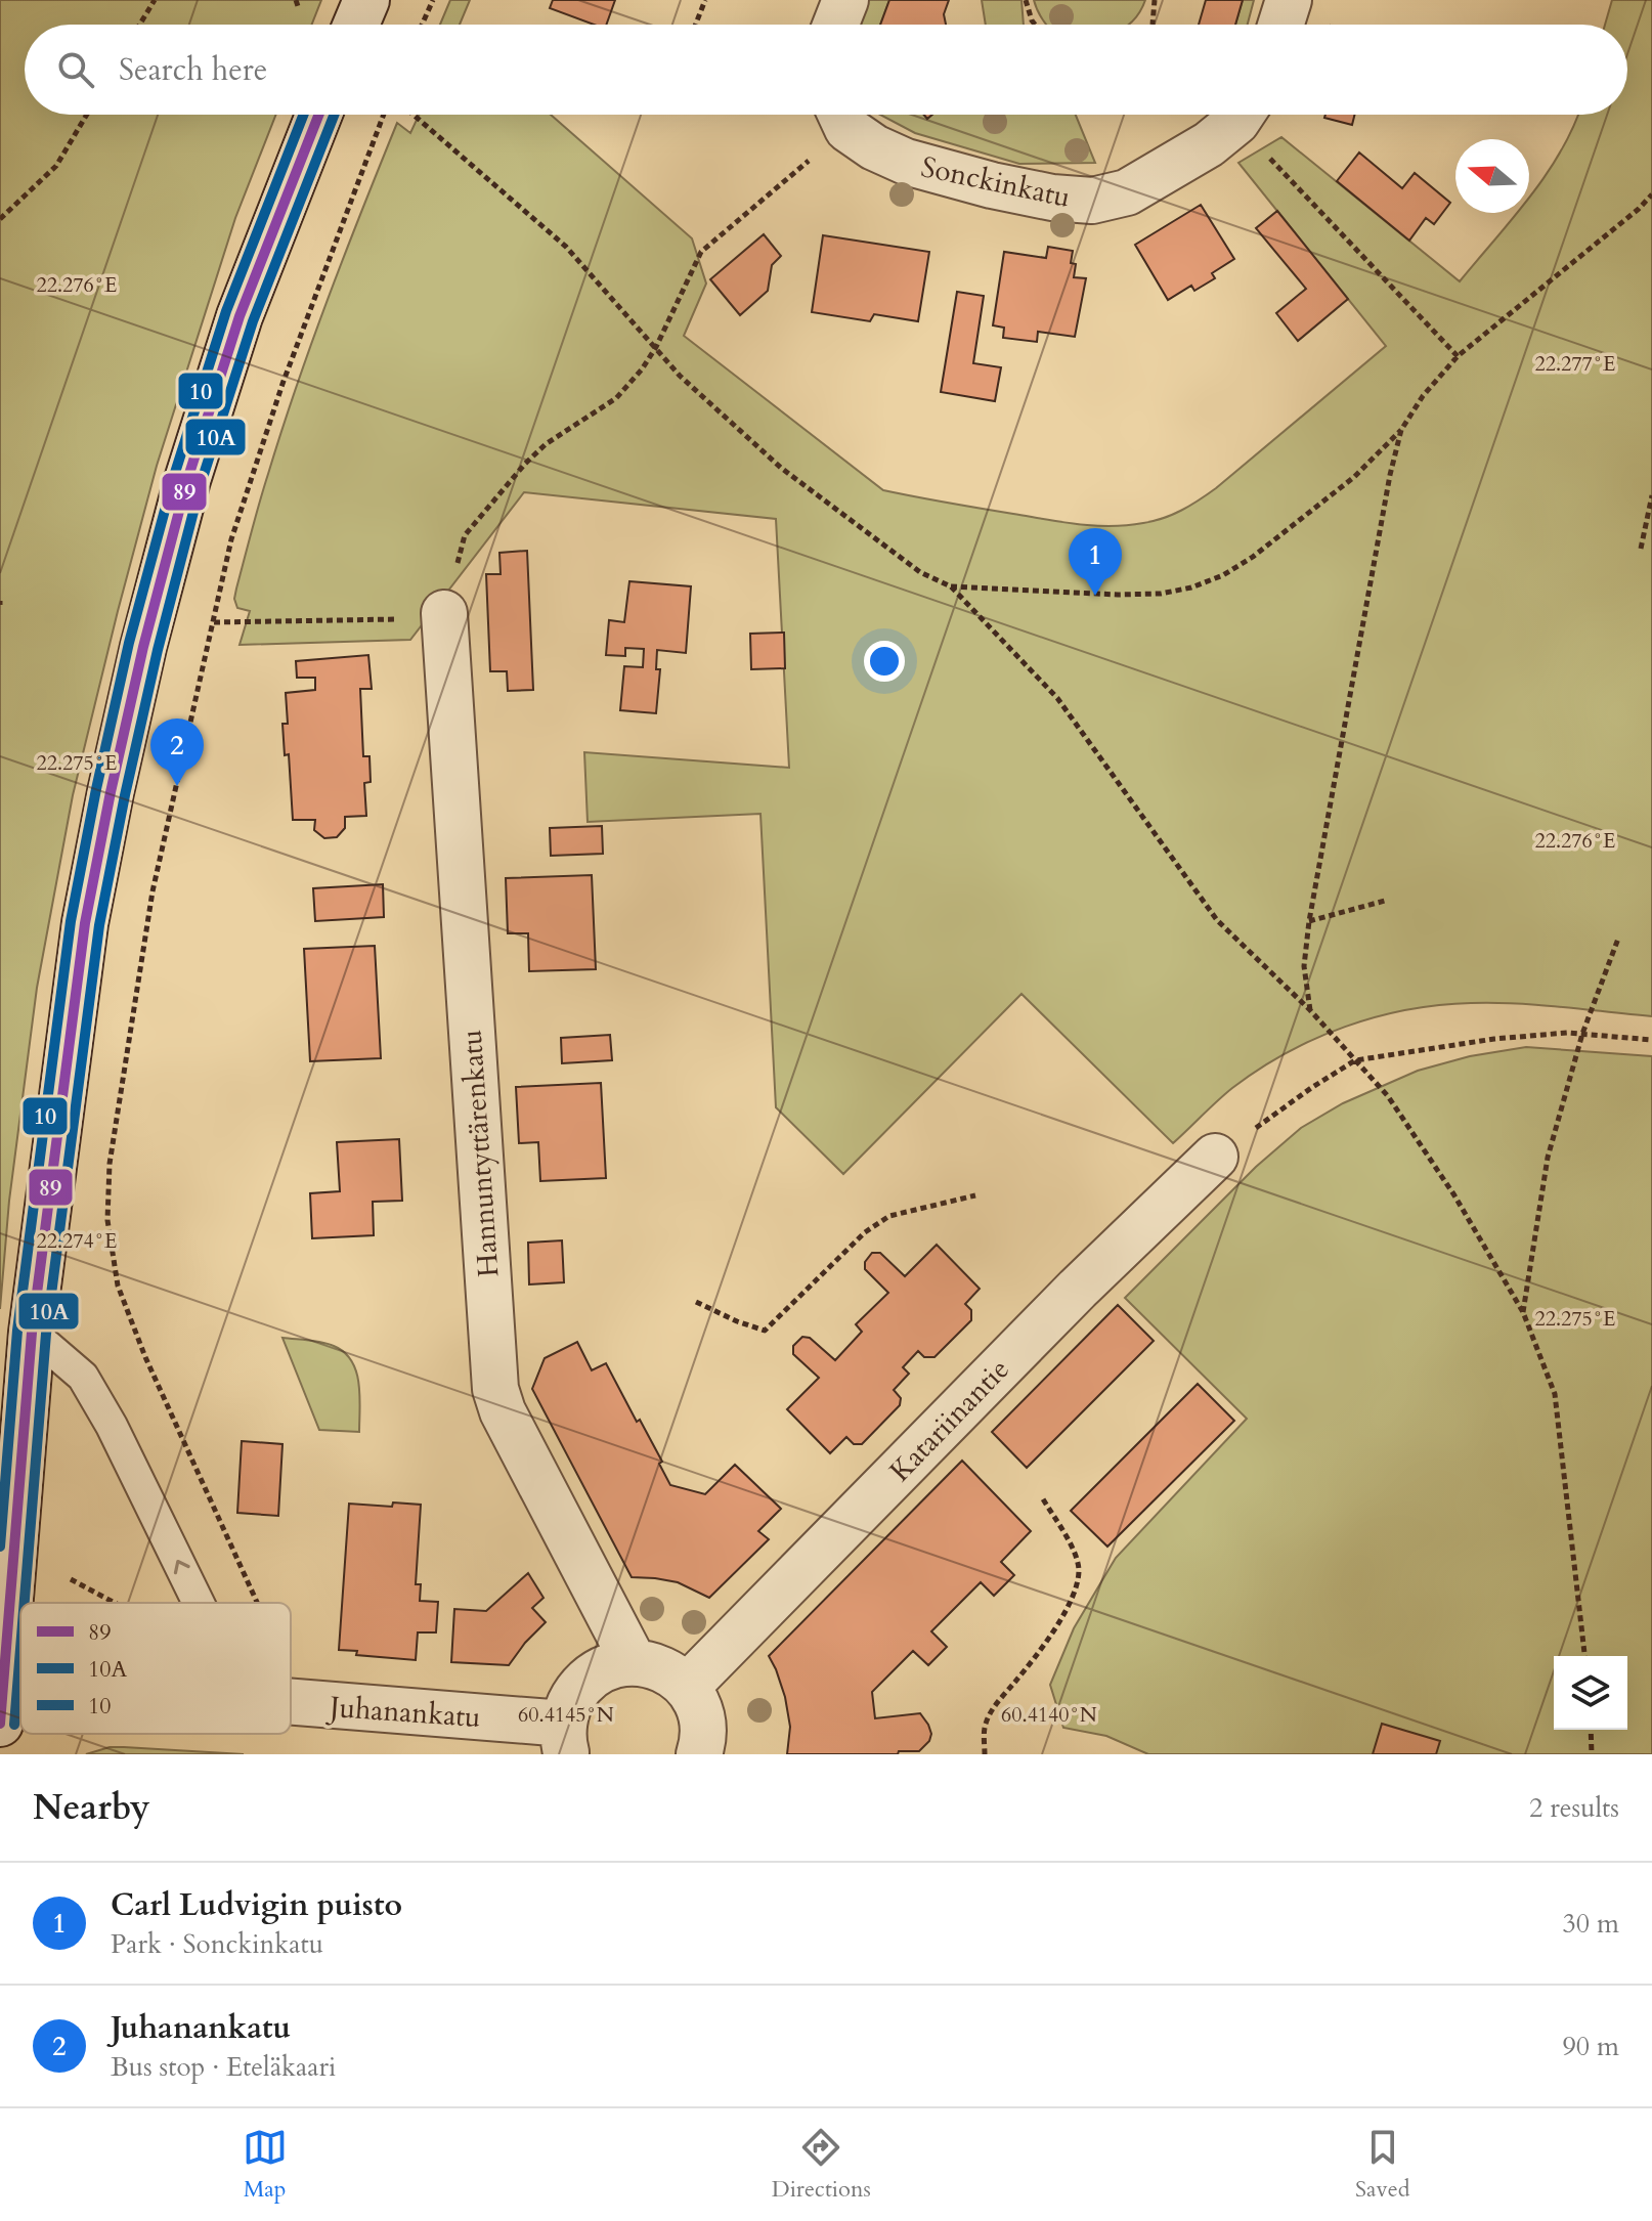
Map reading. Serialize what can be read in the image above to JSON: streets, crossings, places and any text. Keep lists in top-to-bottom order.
{
  "streets": {
    "street": [
      "Sonckinkatu",
      "Hannuntyttärenkatu",
      "Katariinantie",
      "Juhanankatu"
    ]
  },
  "crossings": [
    ["Hannuntyttärenkatu", "Juhanankatu"]
  ],
  "lines": ["transit line 89", "transit line 10A", "transit line 10"],
  "legend": ["89", "10A", "10"],
  "north": "left",
  "page": {
    "search": "Search here",
    "pins": ["1", "2"],
    "heading": ["Nearby", "2 results"],
    "list": [
      {
        "mark": "1",
        "name": "Carl Ludvigin puisto",
        "note": "Park · Sonckinkatu",
        "value": "30 m"
      },
      {
        "mark": "2",
        "name": "Juhanankatu",
        "note": "Bus stop · Eteläkaari",
        "value": "90 m"
      }
    ],
    "nav": ["Map", "Directions", "Saved"]
  },
  "coordinates": [
    "22.276°E",
    "22.277°E",
    "22.275°E",
    "22.274°E",
    "60.4145°N",
    "60.4140°N"
  ]
}
